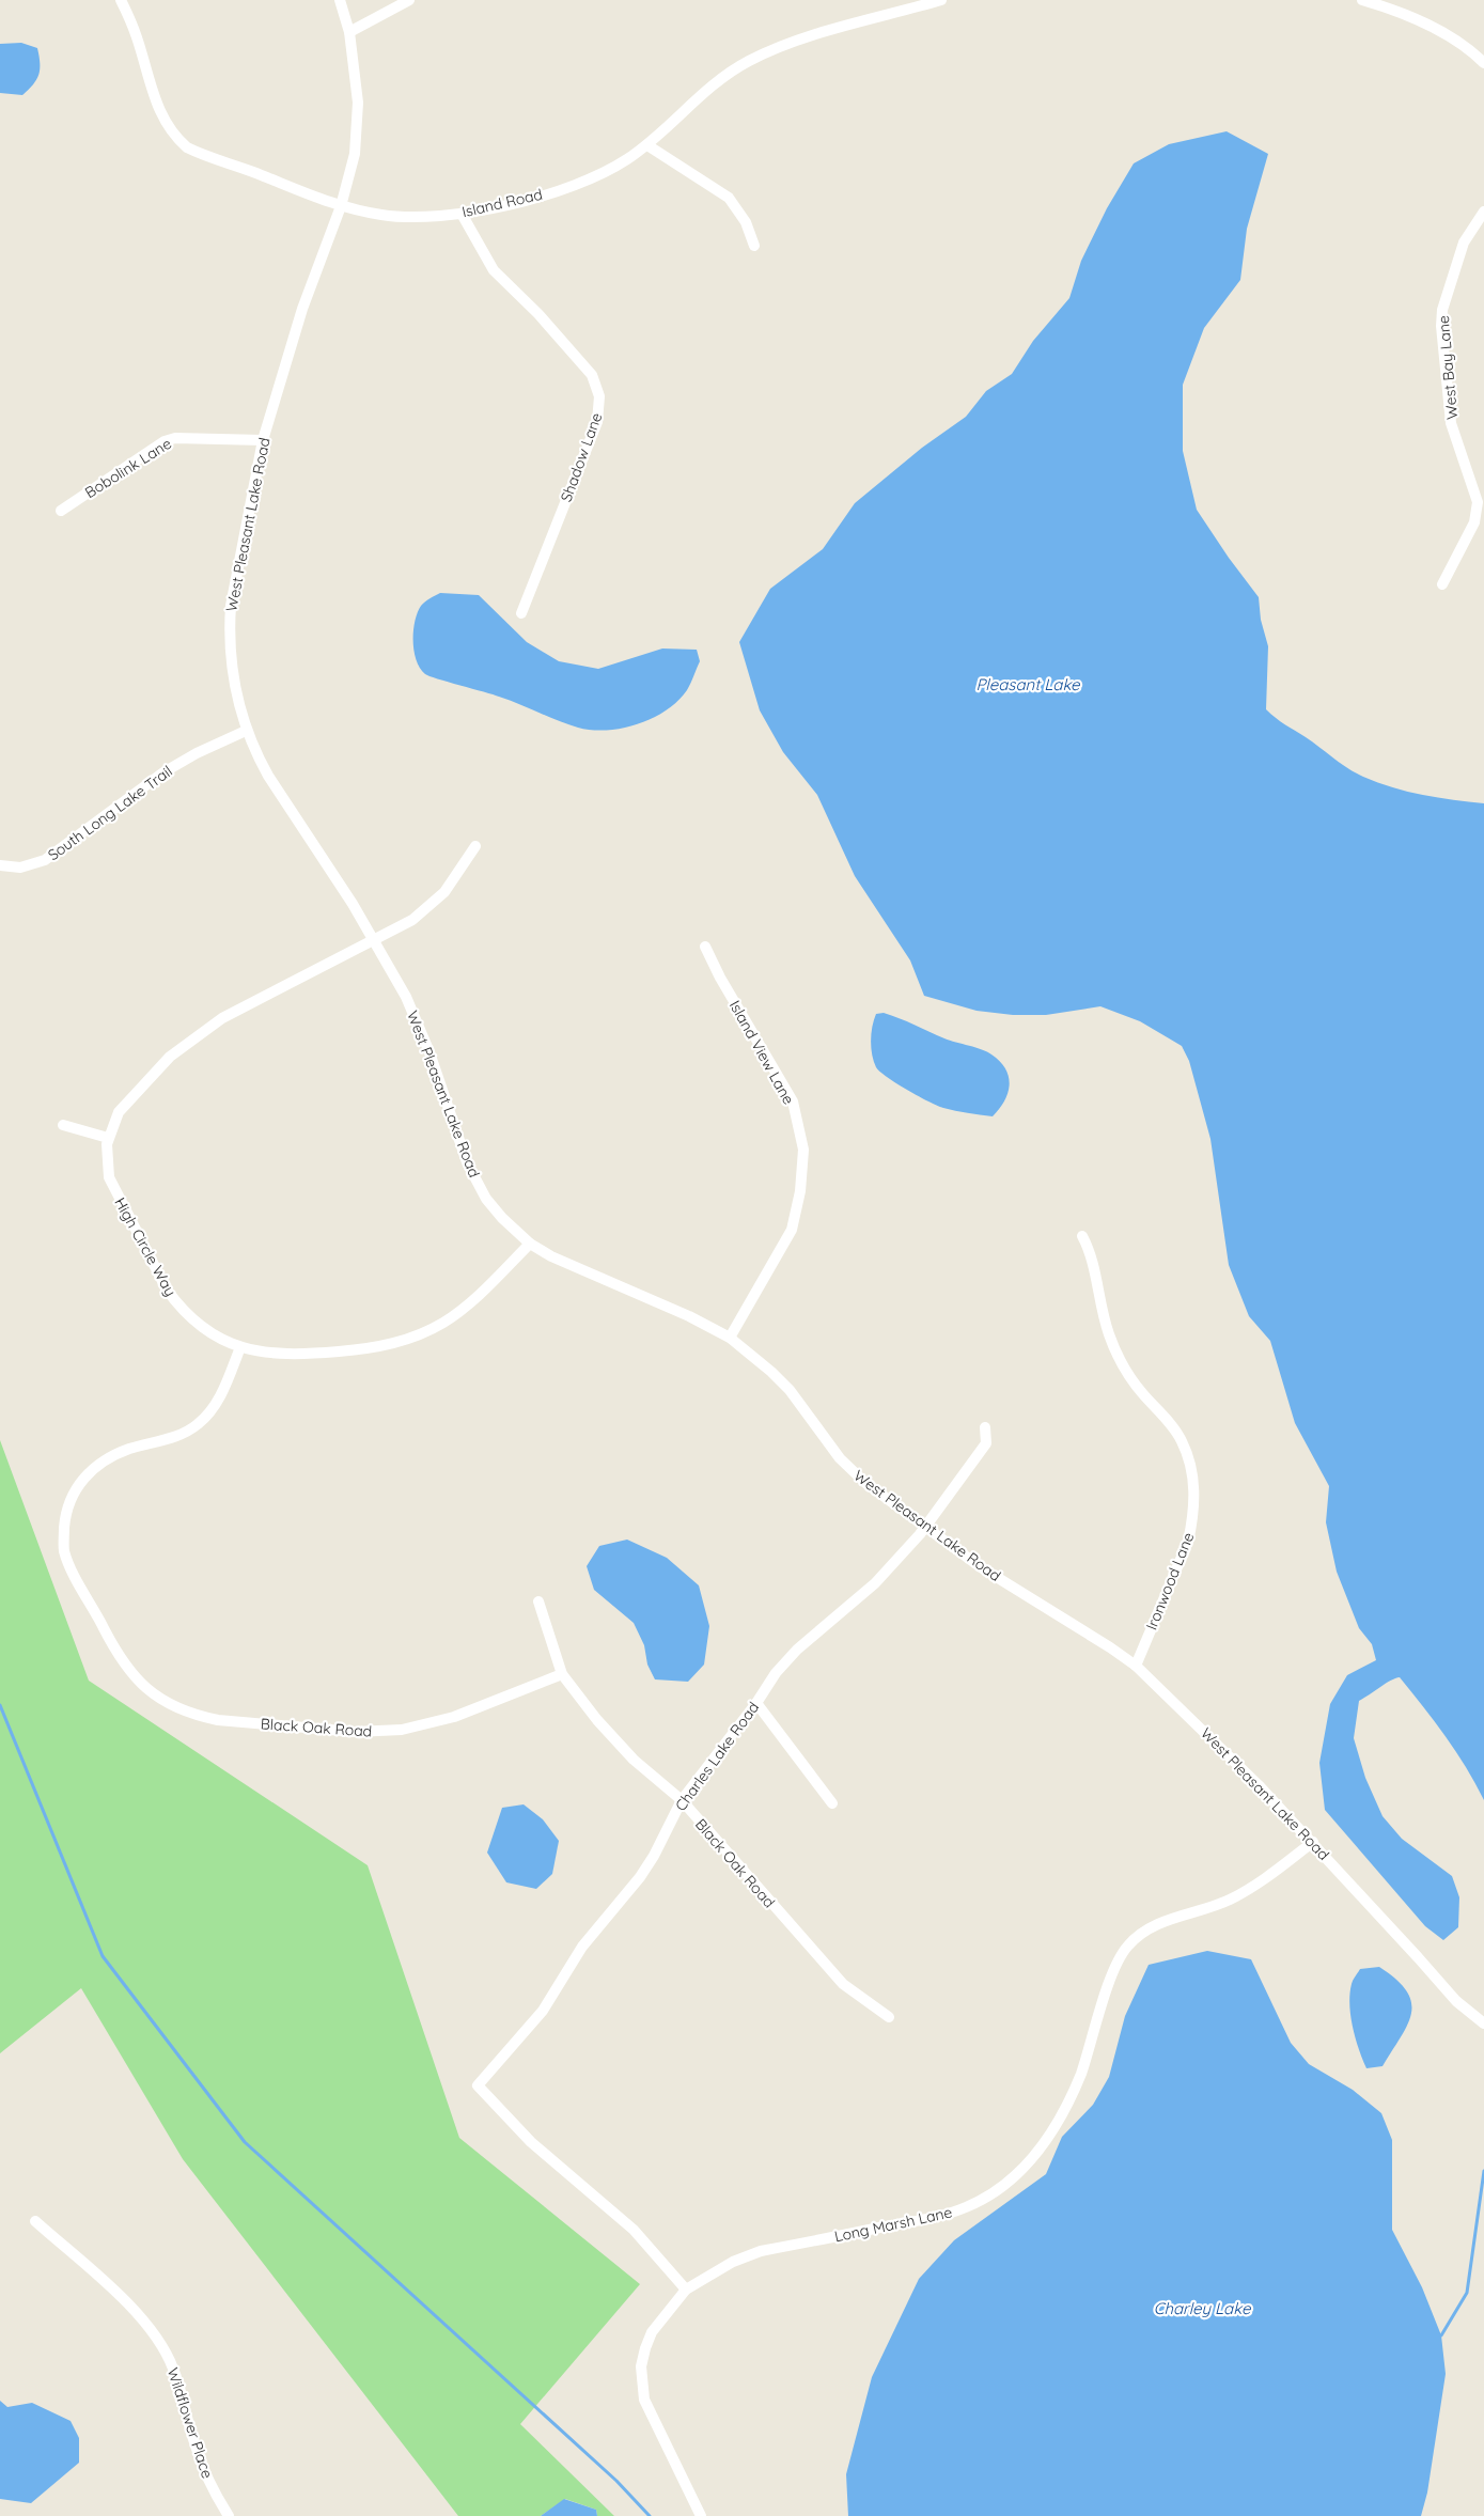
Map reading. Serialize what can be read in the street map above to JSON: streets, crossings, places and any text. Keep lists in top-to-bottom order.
{
  "streets": {
    "street": [
      "Island Road",
      "West Bay Lane",
      "Shadow Lane",
      "Bobolink Lane",
      "West Pleasant Lake Road",
      "South Long Lake Trail",
      "Island View Lane",
      "High Circle Way",
      "Ironwood Lane",
      "Black Oak Road",
      "Charles Lake Road",
      "Long Marsh Lane",
      "Wildflower Place"
    ]
  },
  "crossings": [
    ["Island Road", "Shadow Lane"],
    ["Island Road", "West Pleasant Lake Road"],
    ["Bobolink Lane", "West Pleasant Lake Road"],
    ["West Pleasant Lake Road", "South Long Lake Trail"],
    ["West Pleasant Lake Road", "Island View Lane"],
    ["West Pleasant Lake Road", "High Circle Way"],
    ["West Pleasant Lake Road", "Ironwood Lane"],
    ["West Pleasant Lake Road", "Charles Lake Road"],
    ["West Pleasant Lake Road", "Long Marsh Lane"],
    ["High Circle Way", "Black Oak Road"],
    ["Black Oak Road", "Charles Lake Road"],
    ["Charles Lake Road", "Long Marsh Lane"]
  ],
  "water": ["Pleasant Lake", "Charley Lake"]
}
